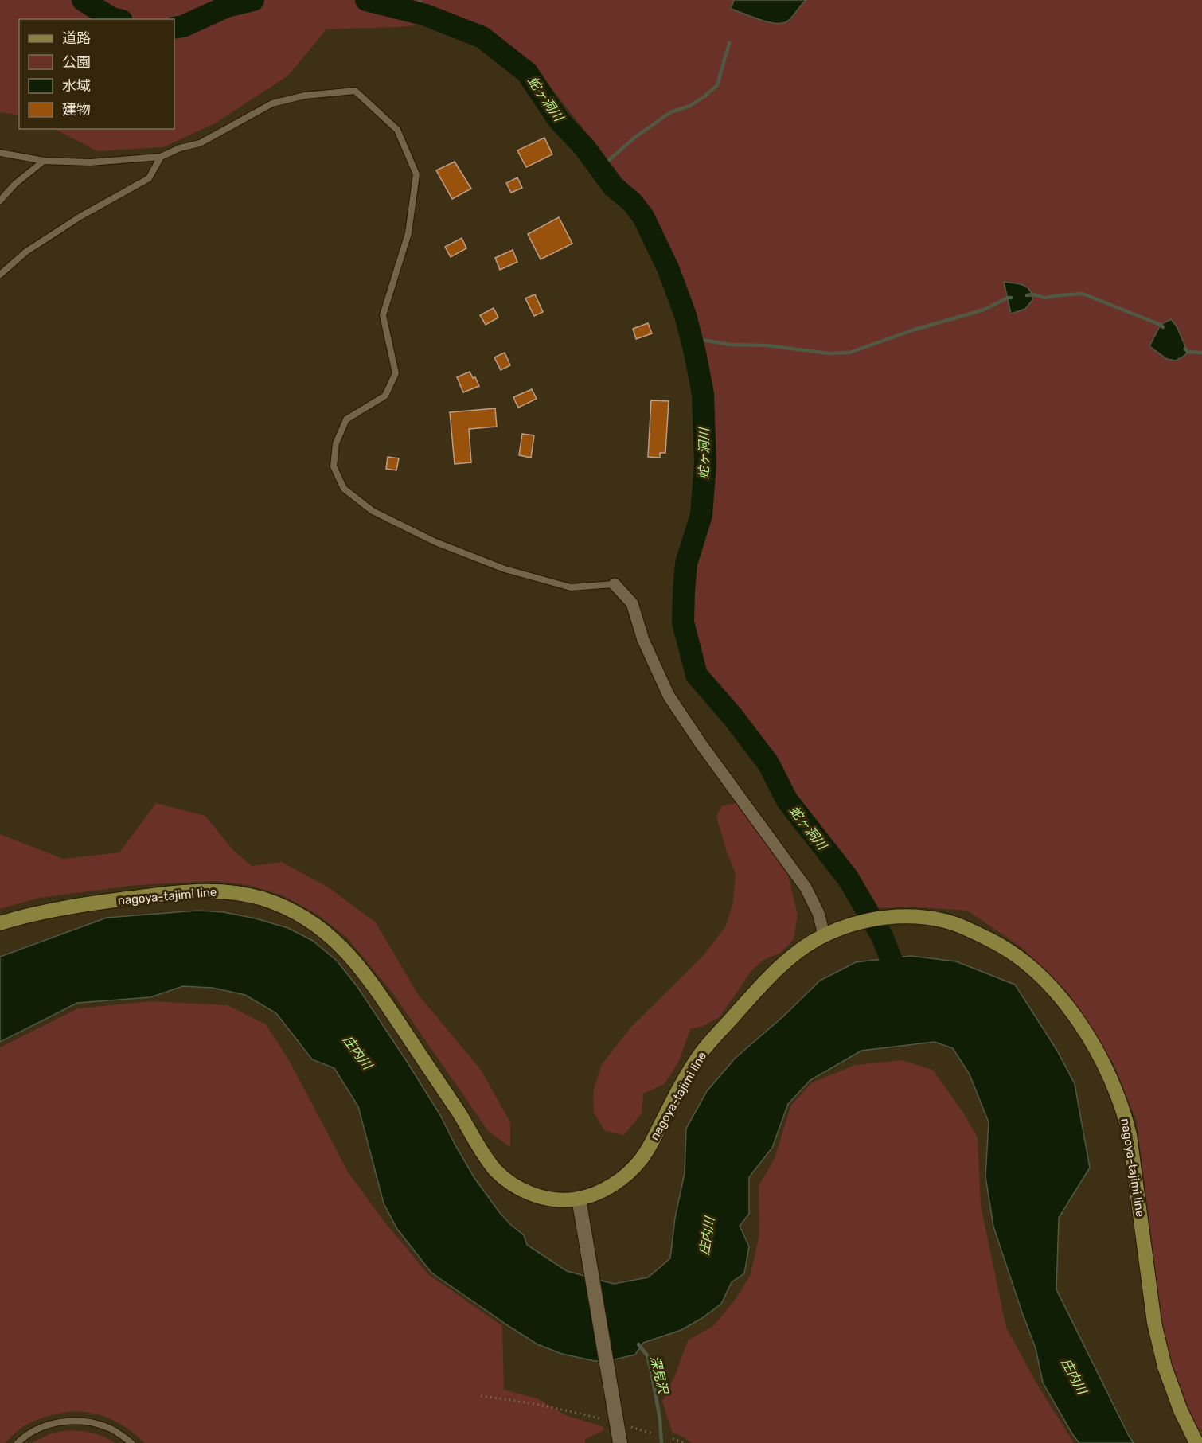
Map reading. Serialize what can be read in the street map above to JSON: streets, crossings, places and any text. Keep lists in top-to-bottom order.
{
  "streets": {
    "main road": ["nagoya-tajimi line"]
  },
  "water": ["蛇ヶ洞川", "庄内川", "深見沢"],
  "legend": [
    "道路",
    "公園",
    "水域",
    "建物"
  ]
}
